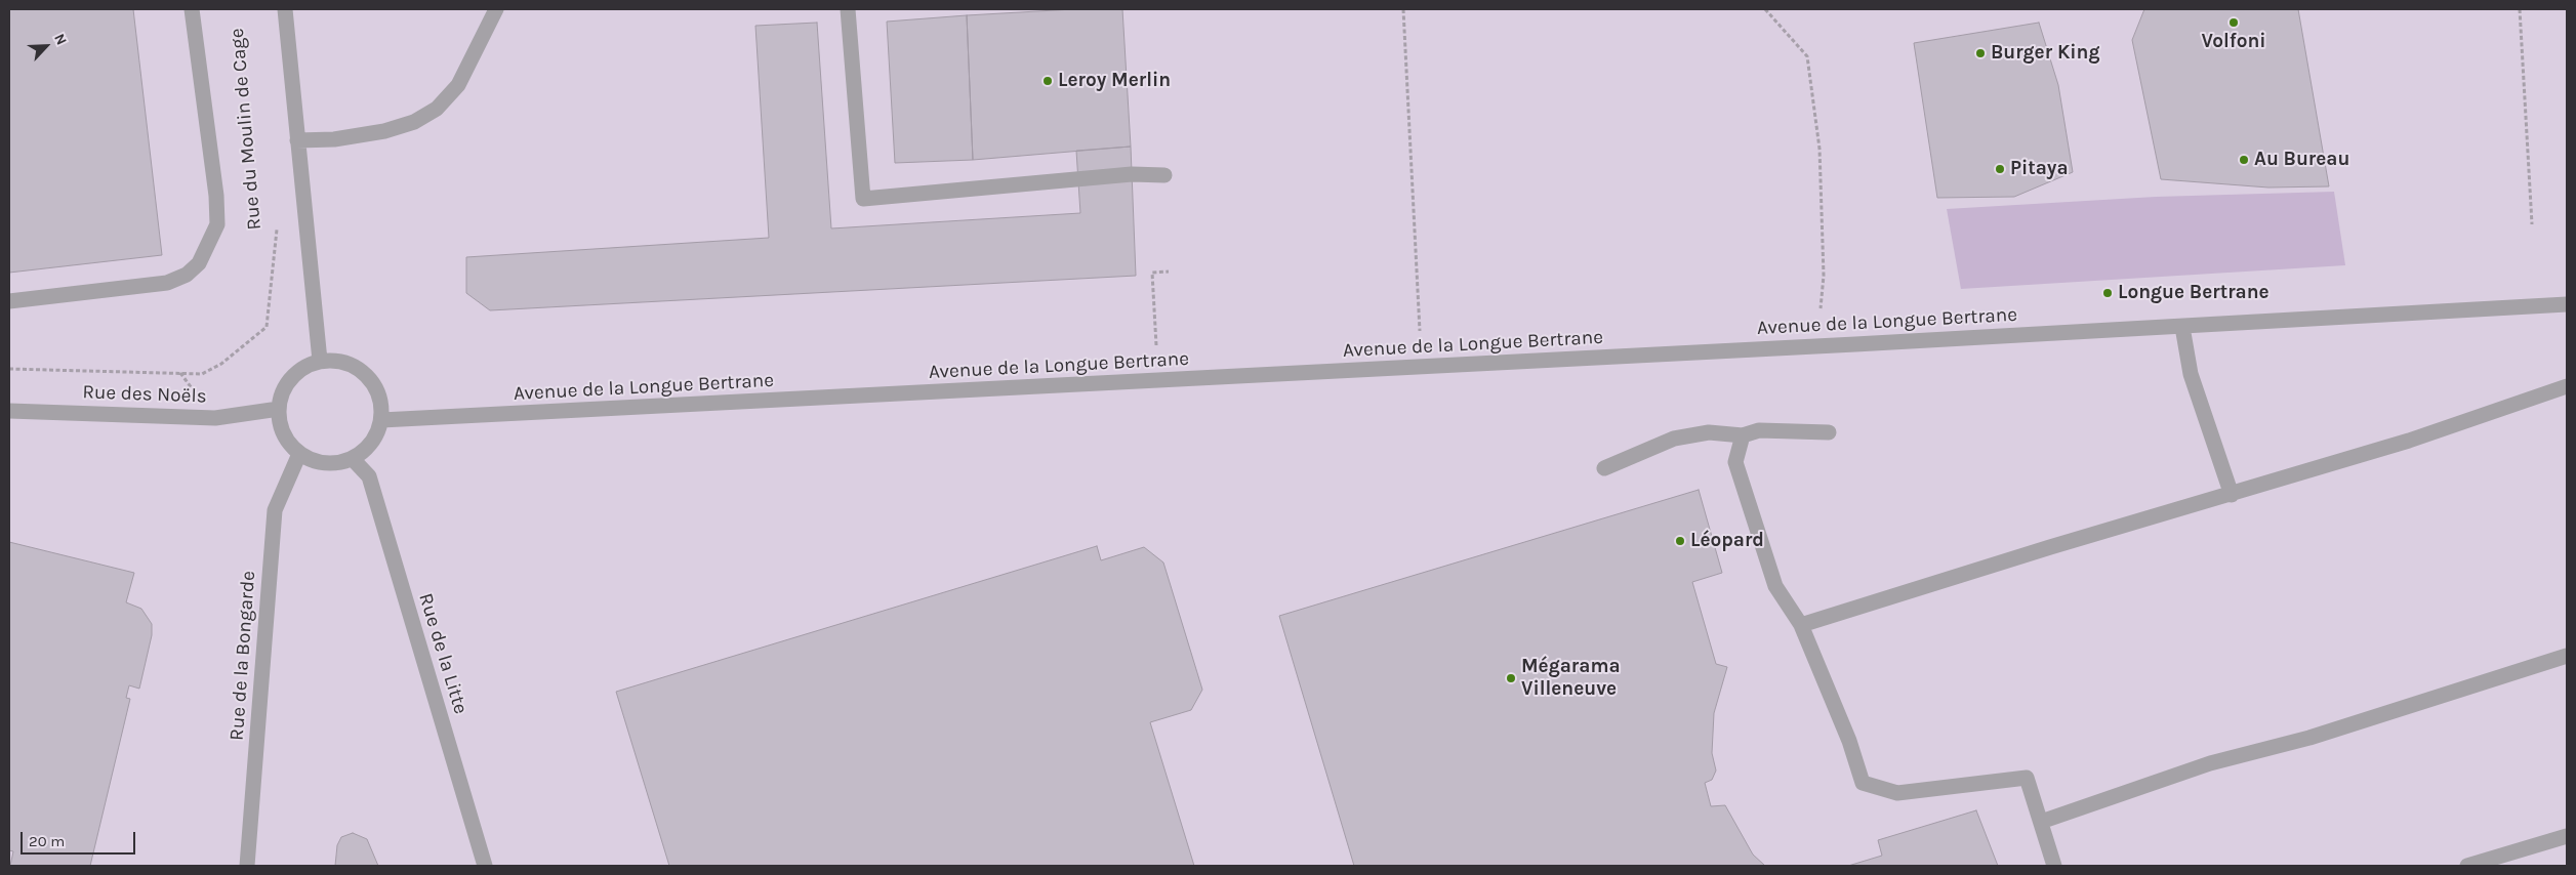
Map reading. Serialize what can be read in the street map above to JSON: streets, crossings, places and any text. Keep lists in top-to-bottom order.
{
  "streets": {
    "street": [
      "Avenue de la Longue Bertrane",
      "Rue des Noëls",
      "Rue de la Litte",
      "Rue de la Bongarde"
    ],
    "path": ["Rue du Moulin de Cage"]
  },
  "crossings": [
    ["Avenue de la Longue Bertrane", "Rue des Noëls"],
    ["Avenue de la Longue Bertrane", "Rue de la Litte"],
    ["Avenue de la Longue Bertrane", "Rue de la Bongarde"],
    ["Rue des Noëls", "Rue de la Litte"],
    ["Rue des Noëls", "Rue de la Bongarde"],
    ["Rue de la Litte", "Rue de la Bongarde"]
  ],
  "places": [
    "Volfoni",
    "Burger King",
    "Leroy Merlin",
    "Au Bureau",
    "Pitaya",
    "Longue Bertrane",
    "Léopard",
    "Mégarama Villeneuve"
  ],
  "scale_bar": "20 m",
  "north": "top right"
}
